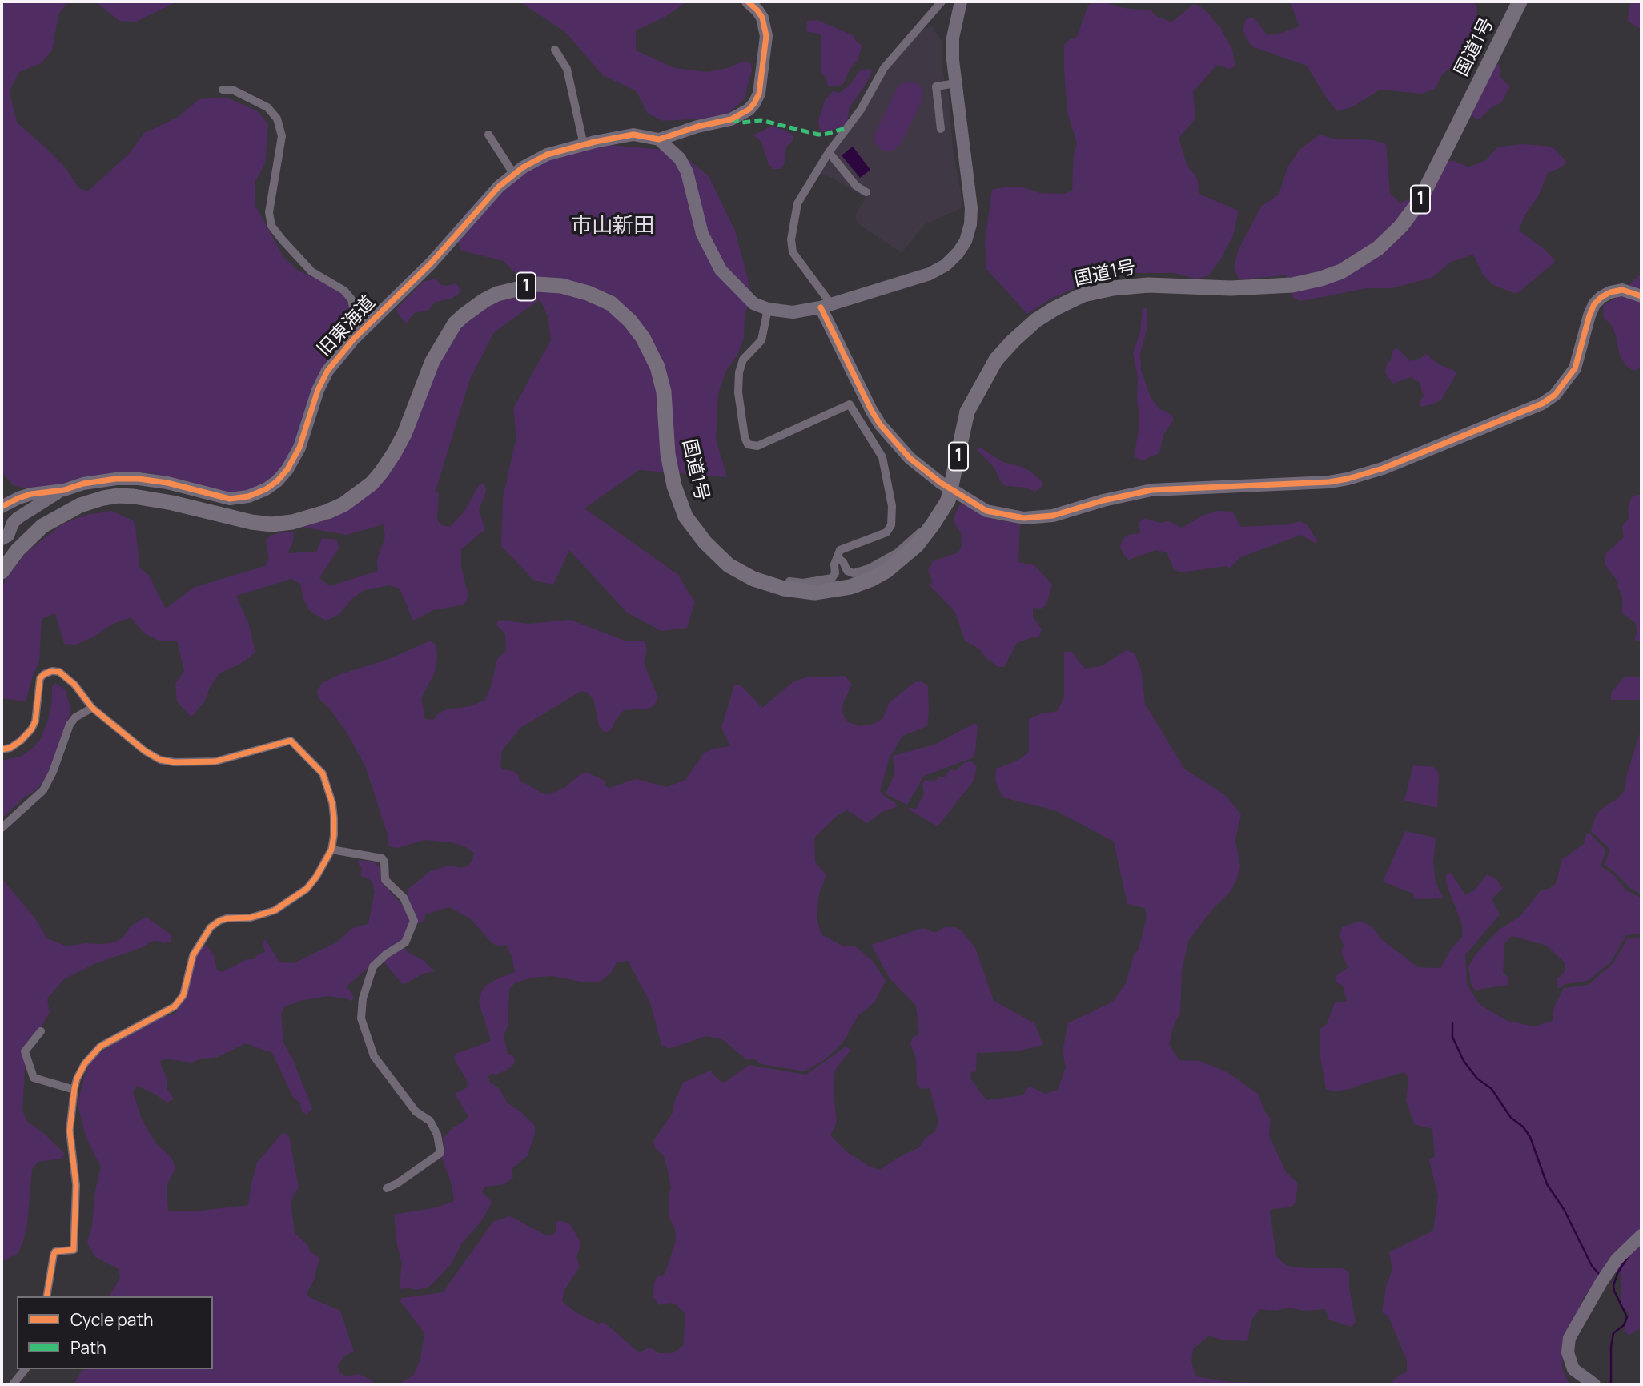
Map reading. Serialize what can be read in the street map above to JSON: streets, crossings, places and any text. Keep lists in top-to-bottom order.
{
  "streets": {
    "highway": ["国道1号", "1"],
    "street": ["旧東海道"]
  },
  "districts": ["市山新田"],
  "legend": ["Cycle path", "Path"]
}
